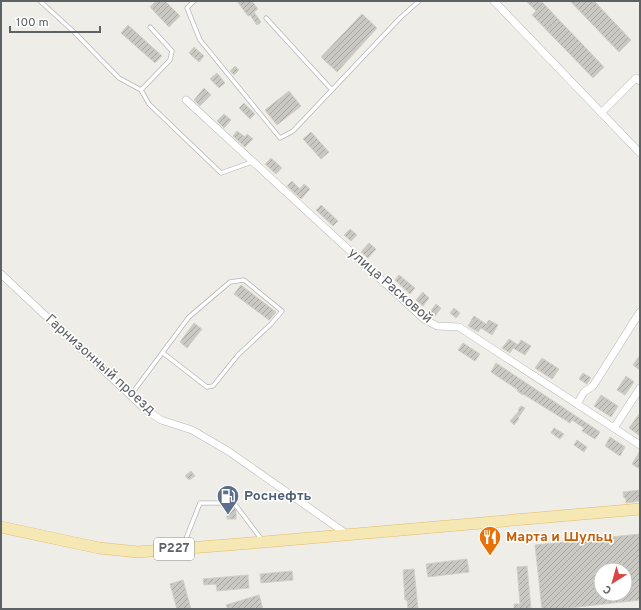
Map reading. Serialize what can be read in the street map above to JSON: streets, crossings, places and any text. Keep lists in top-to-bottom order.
{
  "streets": {
    "main road": ["Р227"],
    "street": ["улица Расковой", "Гарнизонный проезд"]
  },
  "crossings": [
    ["Гарнизонный проезд", "Р227"]
  ],
  "places": {
    "fuel station": ["Роснефть"],
    "restaurant": ["Марта и Шульц"]
  },
  "scale_bar": "100 m",
  "north": "bottom left"
}
